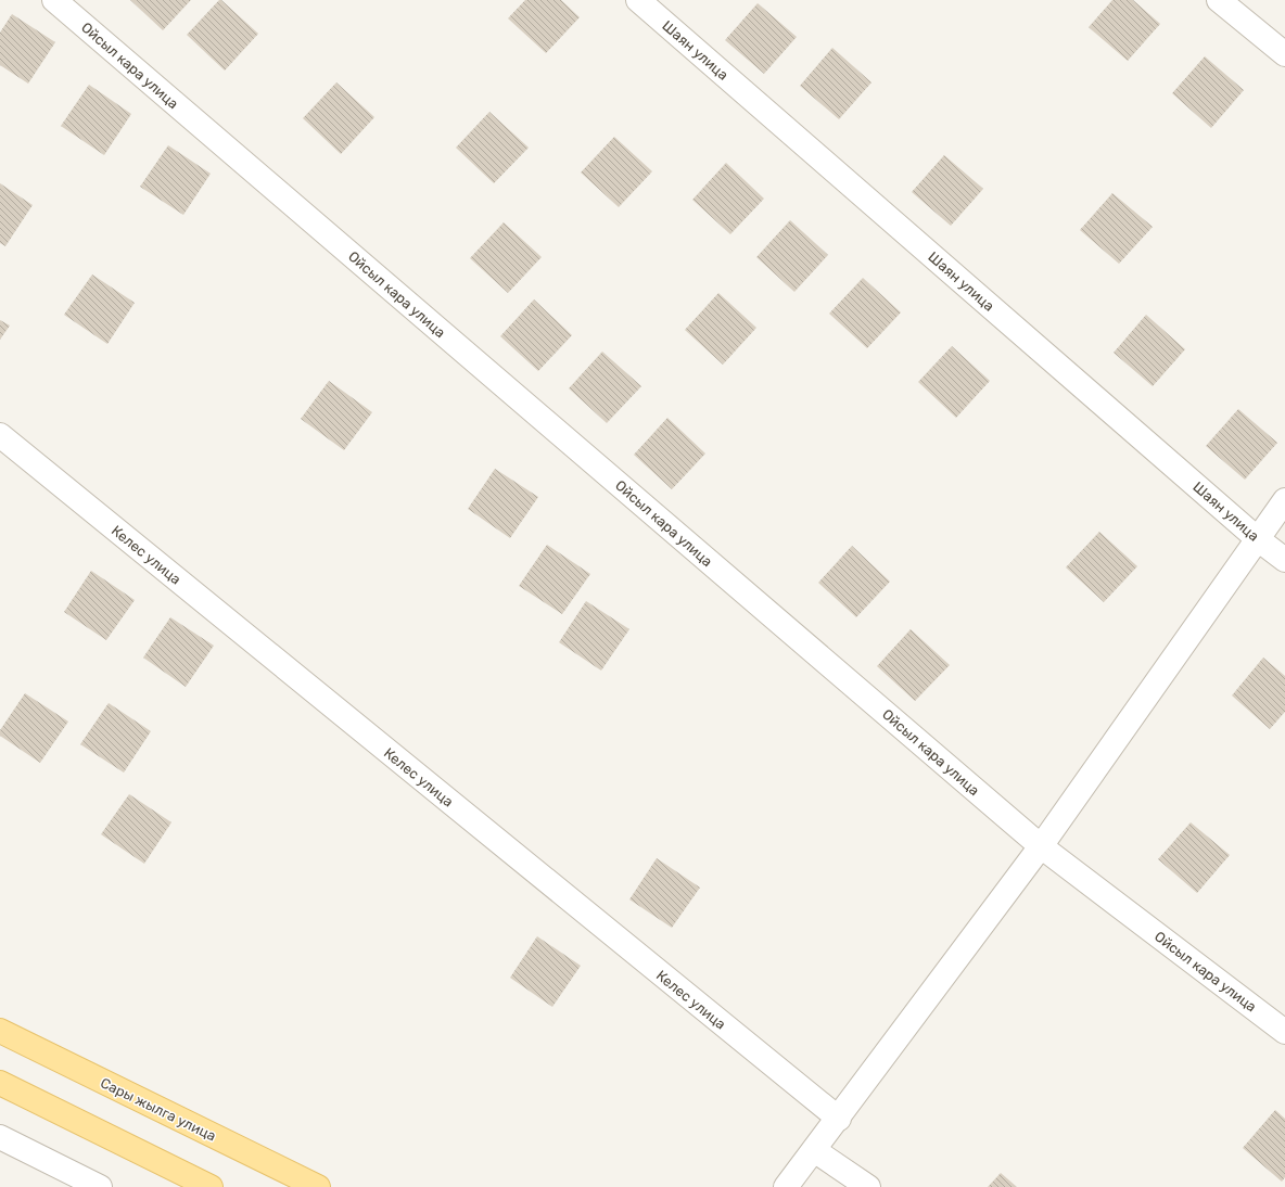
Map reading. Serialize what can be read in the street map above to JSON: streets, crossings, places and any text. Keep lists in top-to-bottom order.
{
  "streets": {
    "main road": ["Сары жылга улица"],
    "street": ["Шаян улица", "Ойсыл кара улица", "Келес улица"]
  }
}
